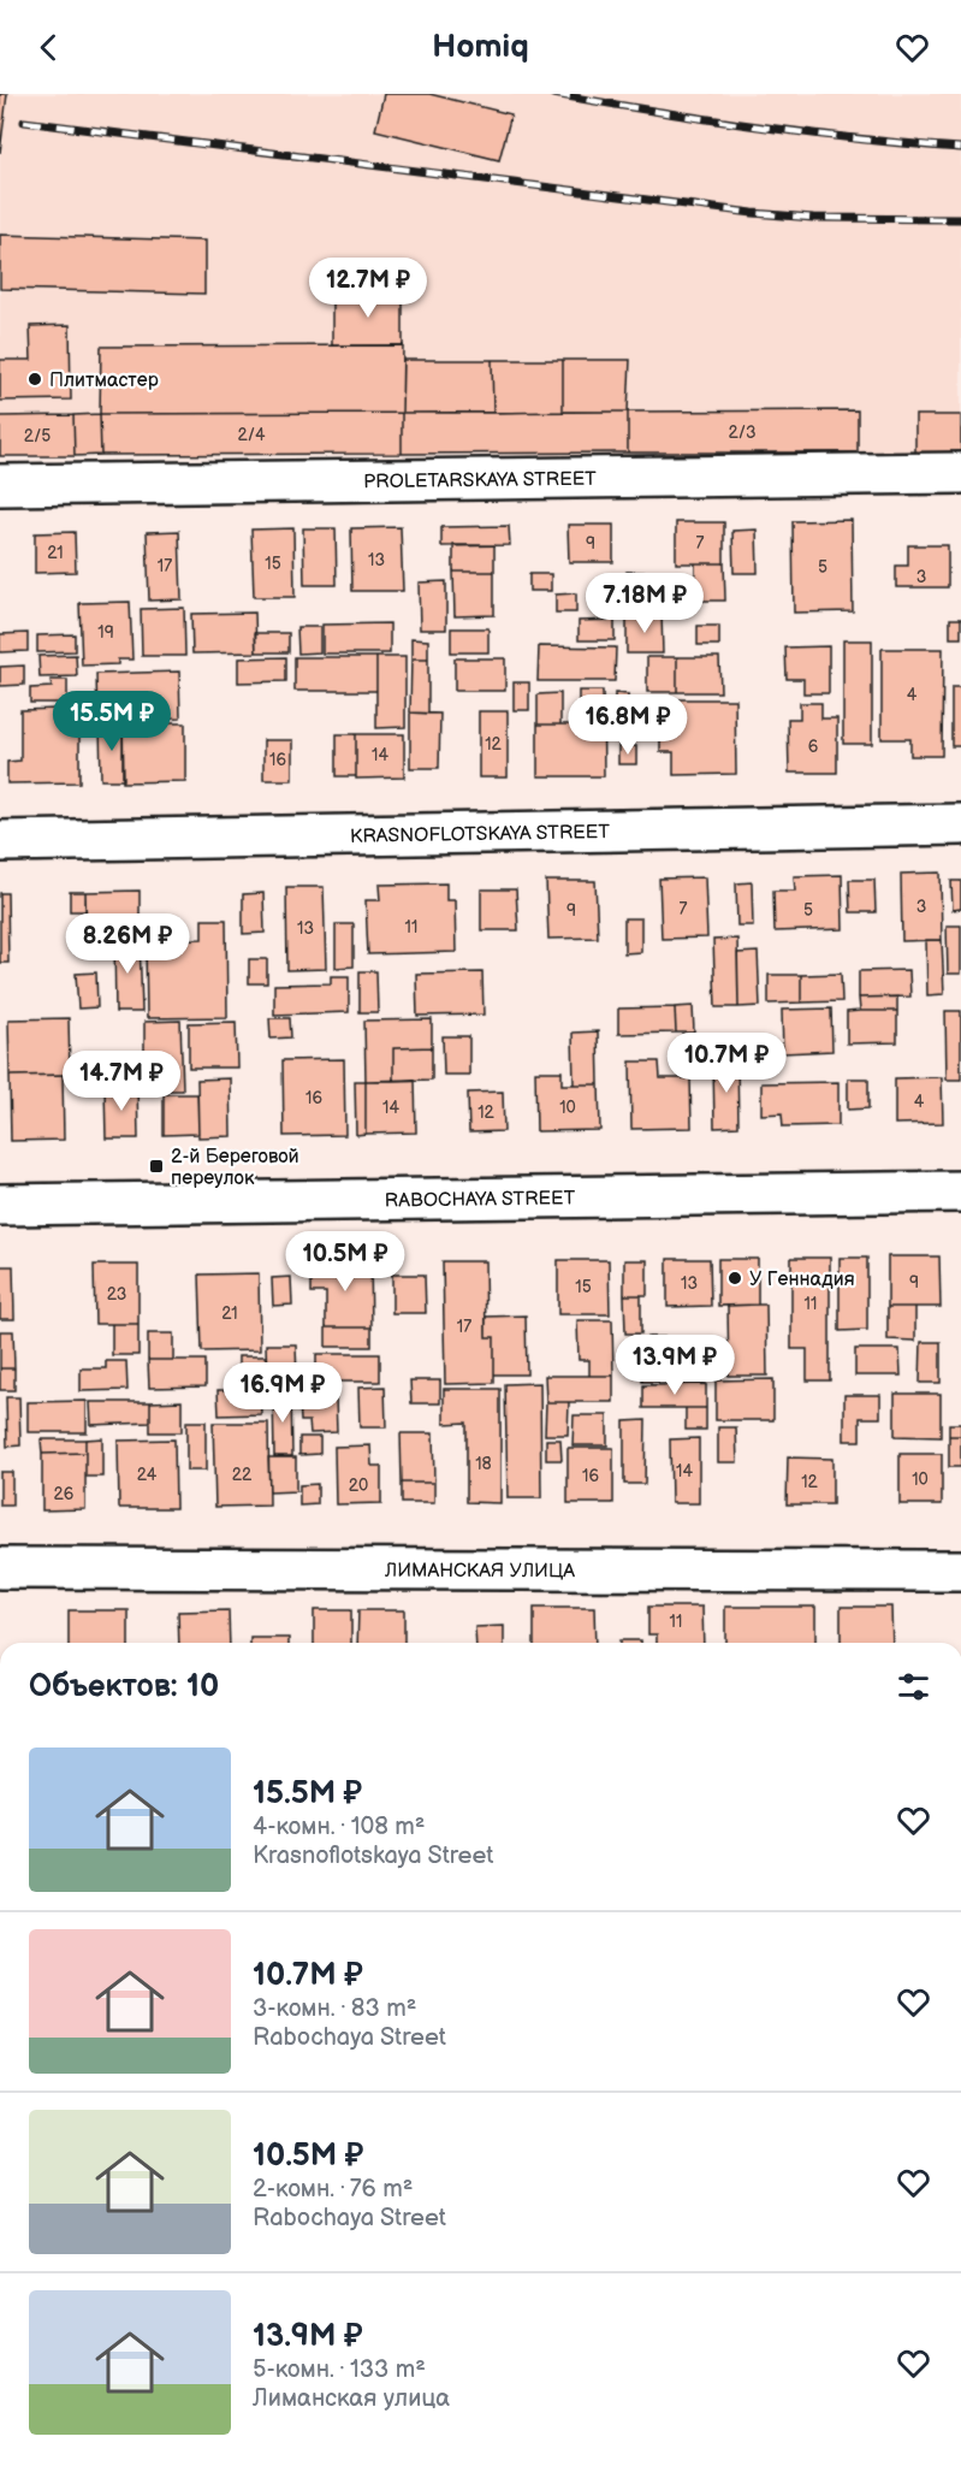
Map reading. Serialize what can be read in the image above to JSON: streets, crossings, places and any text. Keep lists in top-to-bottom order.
{
  "streets": {
    "street": [
      "PROLETARSKAYA STREET",
      "KRASNOFLOTSKAYA STREET",
      "RABOCHAYA STREET",
      "ЛИМАНСКАЯ УЛИЦА"
    ]
  },
  "places": {
    "other": ["Плитмастер", "У Геннадия"],
    "transit": ["2-й Береговой переулок"]
  },
  "house_numbers": [
    "2/3",
    "2/4",
    "2/5",
    "9",
    "7",
    "21",
    "13",
    "15",
    "17",
    "5",
    "3",
    "19",
    "4",
    "12",
    "6",
    "14",
    "16",
    "3",
    "7",
    "9",
    "5",
    "11",
    "13",
    "16",
    "4",
    "14",
    "10",
    "12",
    "9",
    "13",
    "15",
    "23",
    "11",
    "21",
    "17",
    "18",
    "14",
    "24",
    "22",
    "16",
    "10",
    "12",
    "20",
    "26",
    "11"
  ],
  "page": {
    "header": "Homiq",
    "price": [
      "12.7M ₽",
      "7.18M ₽",
      "15.5M ₽",
      "16.8M ₽",
      "8.26M ₽",
      "10.7M ₽",
      "14.7M ₽",
      "10.5M ₽",
      "13.9M ₽",
      "16.9M ₽"
    ],
    "heading": "Объектов: 10",
    "list": [
      {
        "name": "15.5M ₽",
        "note": "4-комн. · 108 m² · Krasnoflotskaya Street"
      },
      {
        "name": "10.7M ₽",
        "note": "3-комн. · 83 m² · Rabochaya Street"
      },
      {
        "name": "10.5M ₽",
        "note": "2-комн. · 76 m² · Rabochaya Street"
      },
      {
        "name": "13.9M ₽",
        "note": "5-комн. · 133 m² · Лиманская улица"
      }
    ]
  }
}
